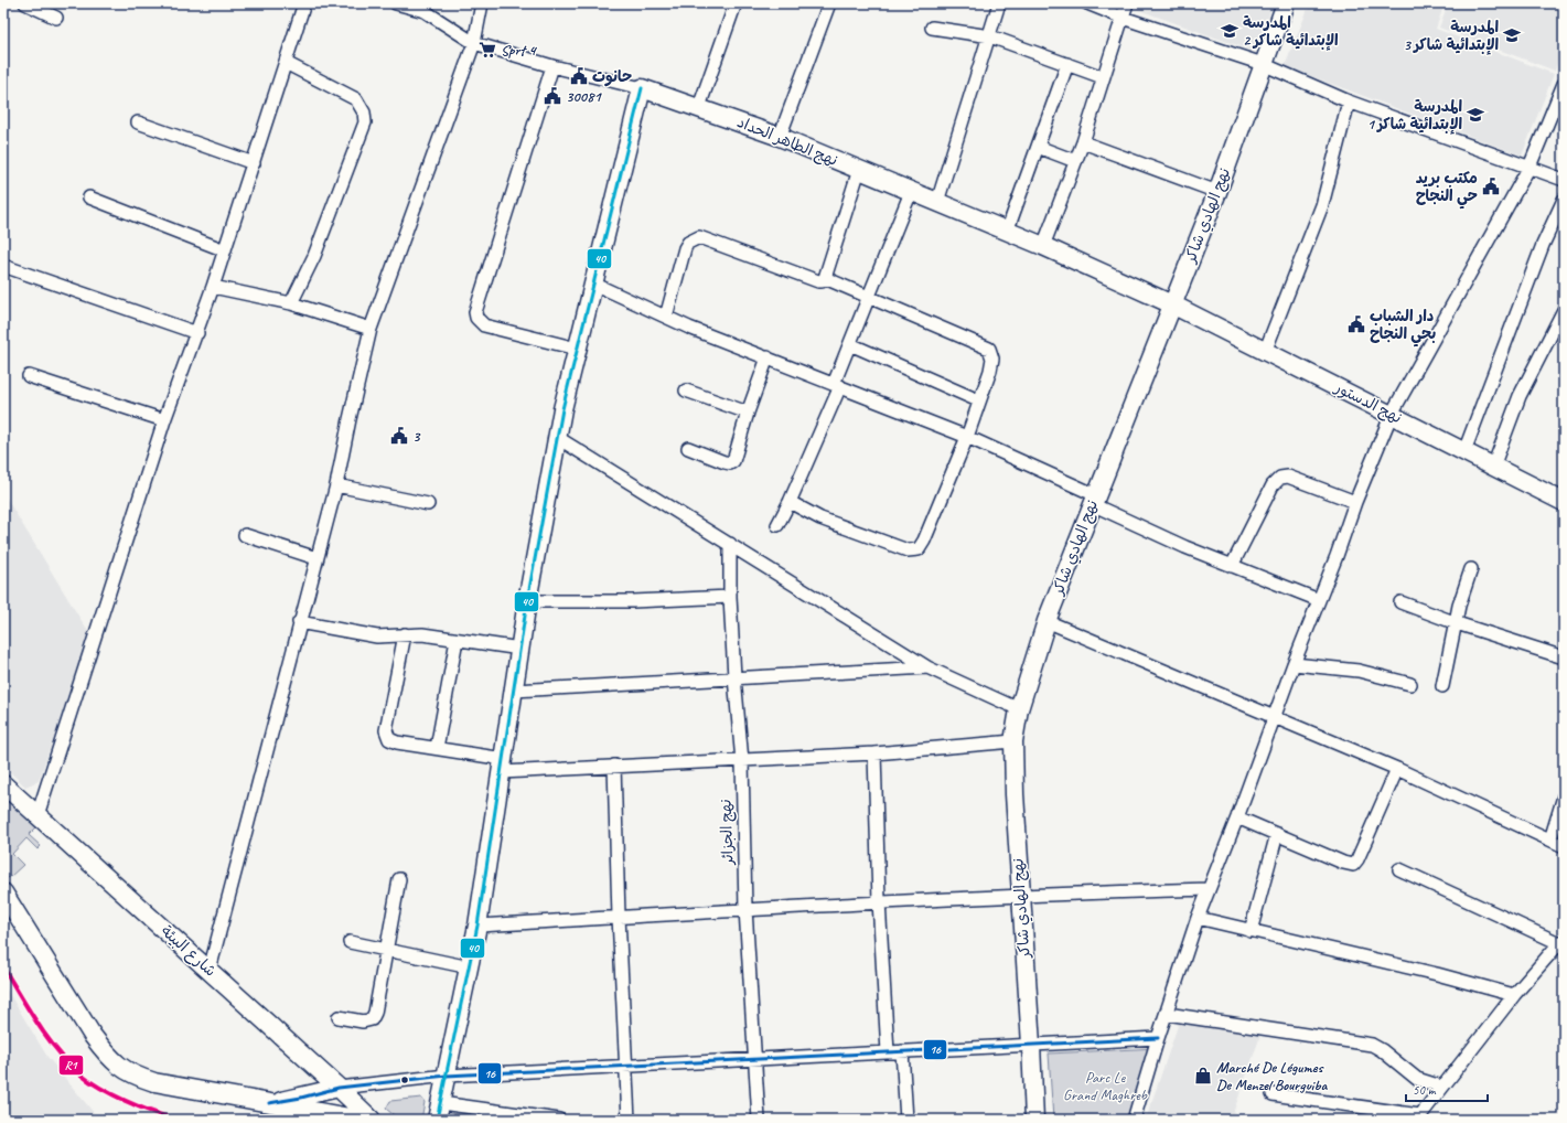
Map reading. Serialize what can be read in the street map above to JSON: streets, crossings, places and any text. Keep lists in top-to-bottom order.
{
  "streets": {
    "street": [
      "نهج الطاهر الحداد",
      "نهج الهادي شاكر",
      "نهج الدستور",
      "نهج الجزائر",
      "شارع البيئة"
    ]
  },
  "crossings": [
    ["نهج الطاهر الحداد", "نهج الهادي شاكر"],
    ["نهج الطاهر الحداد", "نهج الدستور"],
    ["نهج الهادي شاكر", "نهج الدستور"]
  ],
  "parks": ["Parc Le Grand Maghreb"],
  "places": {
    "school or university": ["المدرسة الإبتدائية شاكر 2", "المدرسة الإبتدائية شاكر 3", "المدرسة الإبتدائية شاكر 1"],
    "supermarket": ["Sprt 4"],
    "public building": [
      "حانوت",
      "30081",
      "مكتب بريد حي النجاح",
      "دار الشباب بحي النجاح",
      "3"
    ],
    "shop": ["Marché De Légumes De Menzel Bourguiba"]
  },
  "lines": ["transit line 40", "transit line R1", "transit line 16"],
  "scale_bar": "50 m"
}
